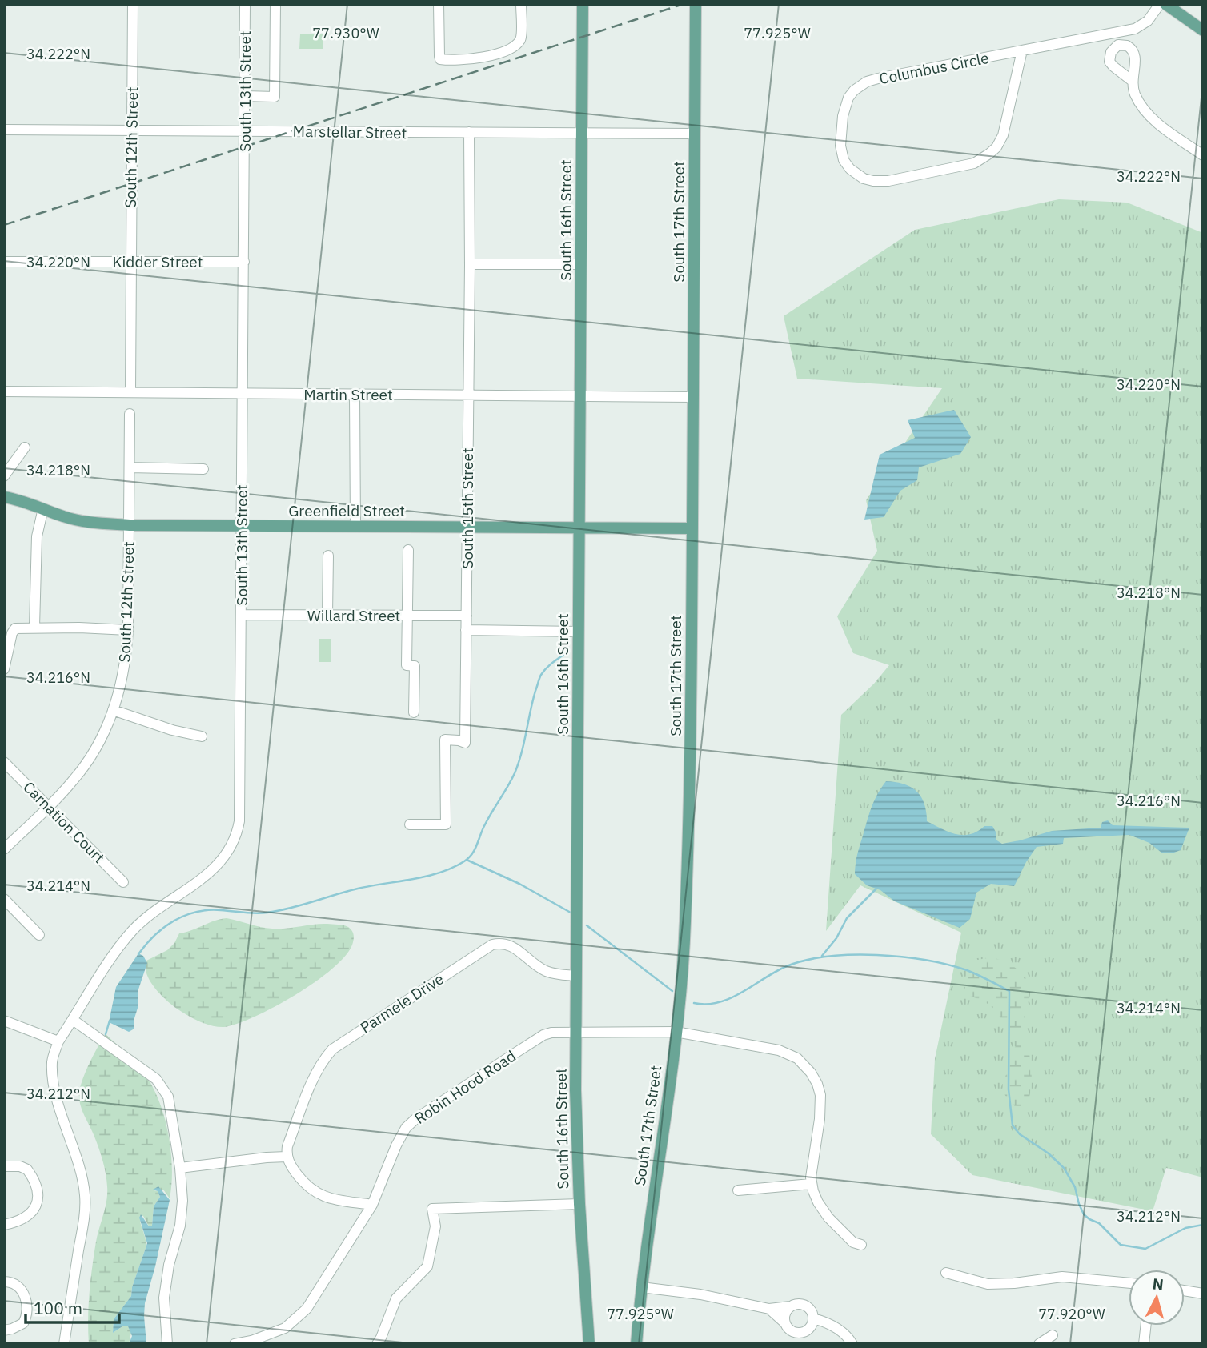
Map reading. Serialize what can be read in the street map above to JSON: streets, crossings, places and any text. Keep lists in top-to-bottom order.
{
  "streets": {
    "main road": ["South 16th Street", "South 17th Street", "Greenfield Street"],
    "street": [
      "Columbus Circle",
      "South 13th Street",
      "Marstellar Street",
      "South 12th Street",
      "Kidder Street",
      "Martin Street",
      "South 15th Street",
      "Willard Street",
      "Carnation Court",
      "Parmele Drive",
      "Robin Hood Road"
    ]
  },
  "crossings": [
    ["South 13th Street", "Marstellar Street"],
    ["South 13th Street", "Kidder Street"],
    ["South 13th Street", "Martin Street"],
    ["South 13th Street", "Greenfield Street"],
    ["South 13th Street", "Willard Street"],
    ["Marstellar Street", "South 12th Street"],
    ["Marstellar Street", "South 16th Street"],
    ["Marstellar Street", "South 17th Street"],
    ["Marstellar Street", "South 15th Street"],
    ["South 12th Street", "Kidder Street"],
    ["South 12th Street", "Martin Street"],
    ["South 12th Street", "Greenfield Street"],
    ["South 12th Street", "Carnation Court"],
    ["South 16th Street", "Martin Street"],
    ["South 16th Street", "Greenfield Street"],
    ["South 16th Street", "Parmele Drive"],
    ["South 16th Street", "Robin Hood Road"],
    ["South 17th Street", "Martin Street"],
    ["South 17th Street", "Greenfield Street"],
    ["South 17th Street", "Robin Hood Road"],
    ["Martin Street", "South 15th Street"],
    ["South 15th Street", "Greenfield Street"],
    ["South 15th Street", "Willard Street"]
  ],
  "scale_bar": "100 m",
  "north": "top",
  "coordinates": [
    "77.930°W",
    "77.925°W",
    "34.222°N",
    "34.220°N",
    "34.218°N",
    "34.216°N",
    "34.214°N",
    "34.212°N",
    "77.920°W"
  ]
}
